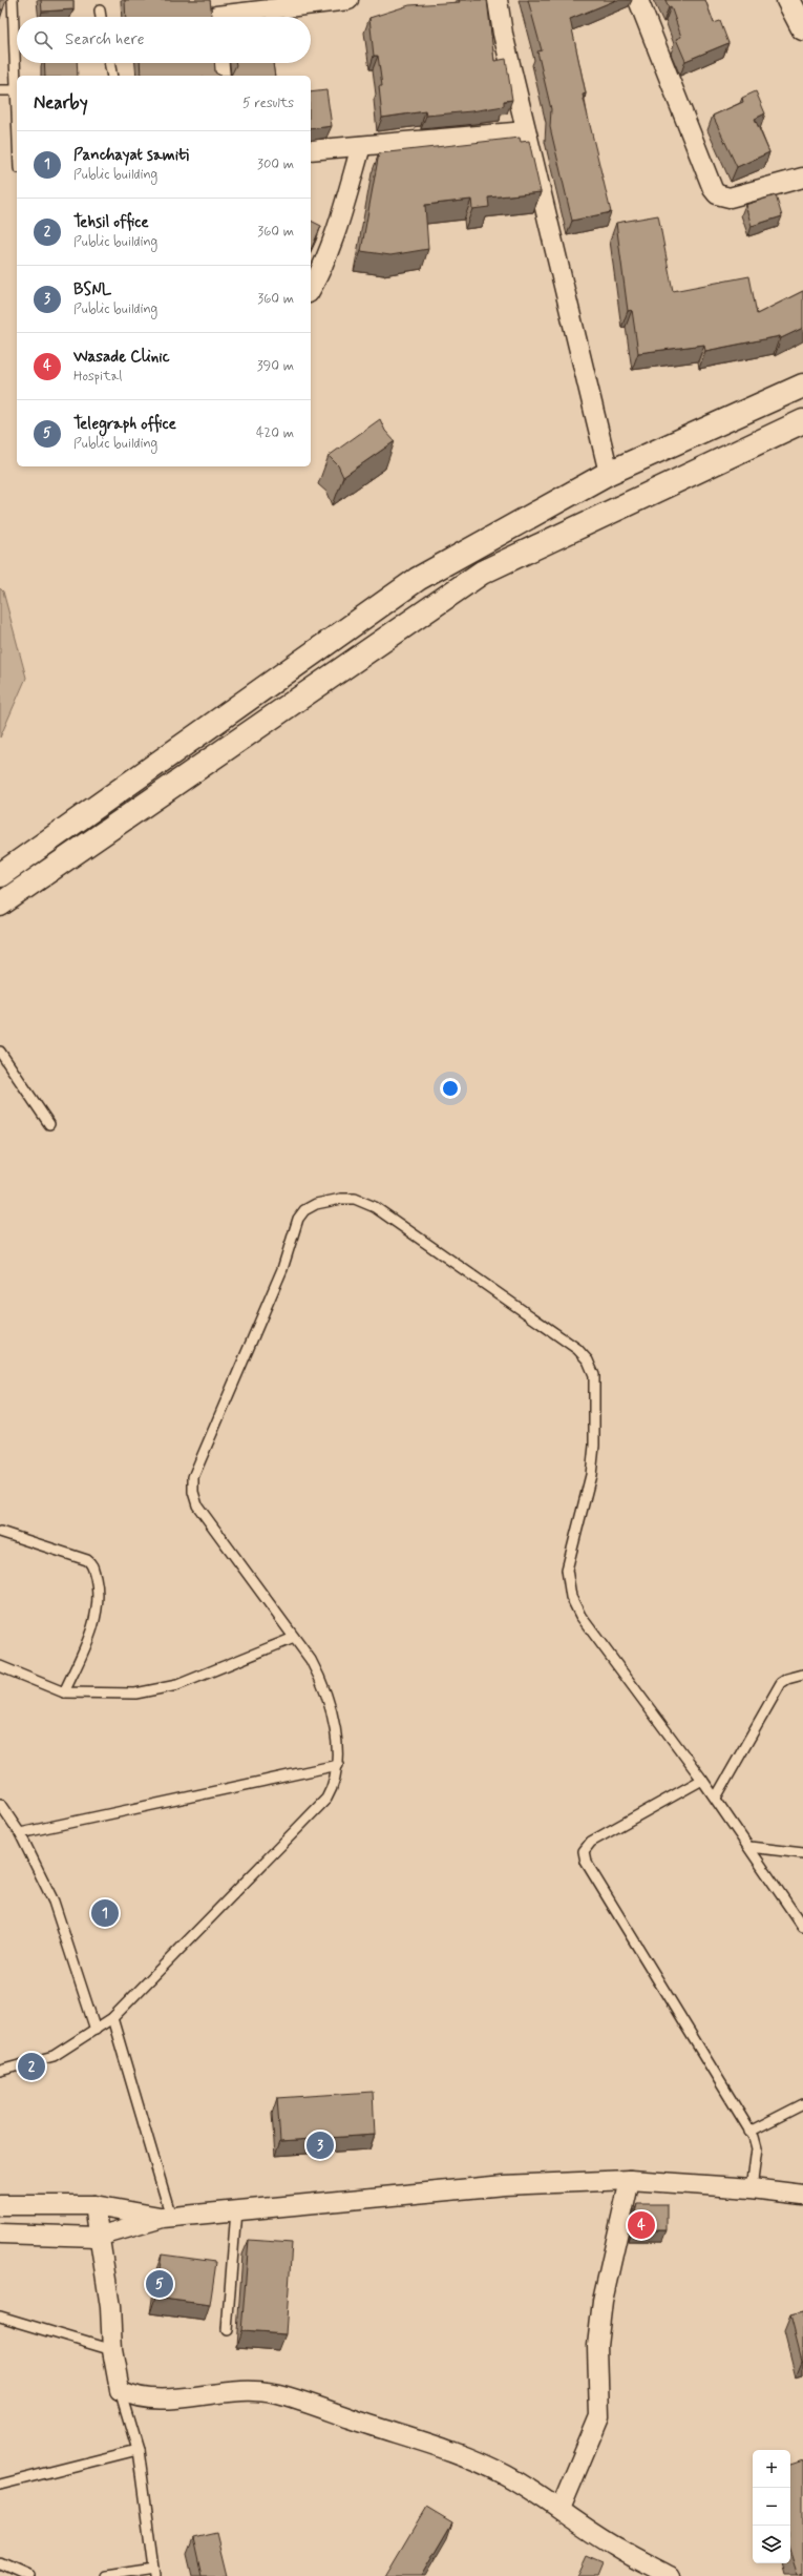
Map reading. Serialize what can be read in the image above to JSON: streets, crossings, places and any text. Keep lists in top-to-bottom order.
{
  "page": {
    "search": "Search here",
    "heading": ["Nearby", "5 results"],
    "list": [
      {
        "mark": "1",
        "name": "Panchayat samiti",
        "note": "Public building",
        "value": "300 m"
      },
      {
        "mark": "2",
        "name": "Tehsil office",
        "note": "Public building",
        "value": "360 m"
      },
      {
        "mark": "3",
        "name": "BSNL",
        "note": "Public building",
        "value": "360 m"
      },
      {
        "mark": "4",
        "name": "Wasade Clinic",
        "note": "Hospital",
        "value": "390 m"
      },
      {
        "mark": "5",
        "name": "Telegraph office",
        "note": "Public building",
        "value": "420 m"
      }
    ],
    "pins": [
      "1",
      "2",
      "3",
      "4",
      "5"
    ],
    "map_buttons": ["+", "−"]
  }
}
